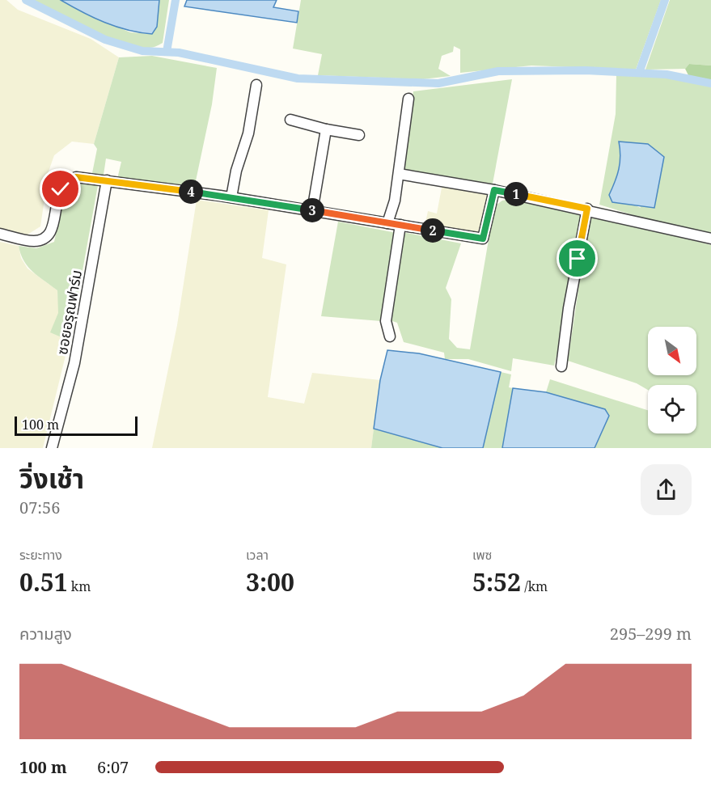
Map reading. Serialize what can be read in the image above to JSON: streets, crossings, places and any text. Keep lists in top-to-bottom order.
{
  "streets": {
    "street": ["ซอยอรุณฟาร์ม"]
  },
  "scale_bar": "100 m",
  "north": "bottom right",
  "page": {
    "pins": [
      "4",
      "1",
      "3",
      "2"
    ],
    "scale": "100 m",
    "heading": ["วิ่งเช้า", "07:56"],
    "stats": [
      ["ระยะทาง", "0.51 km"],
      ["เวลา", "3:00"],
      ["เพซ", "5:52 /km"]
    ],
    "chart": ["ความสูง", "295–299 m"],
    "list": [
      {
        "name": "100 m",
        "note": "6:07"
      }
    ]
  }
}
